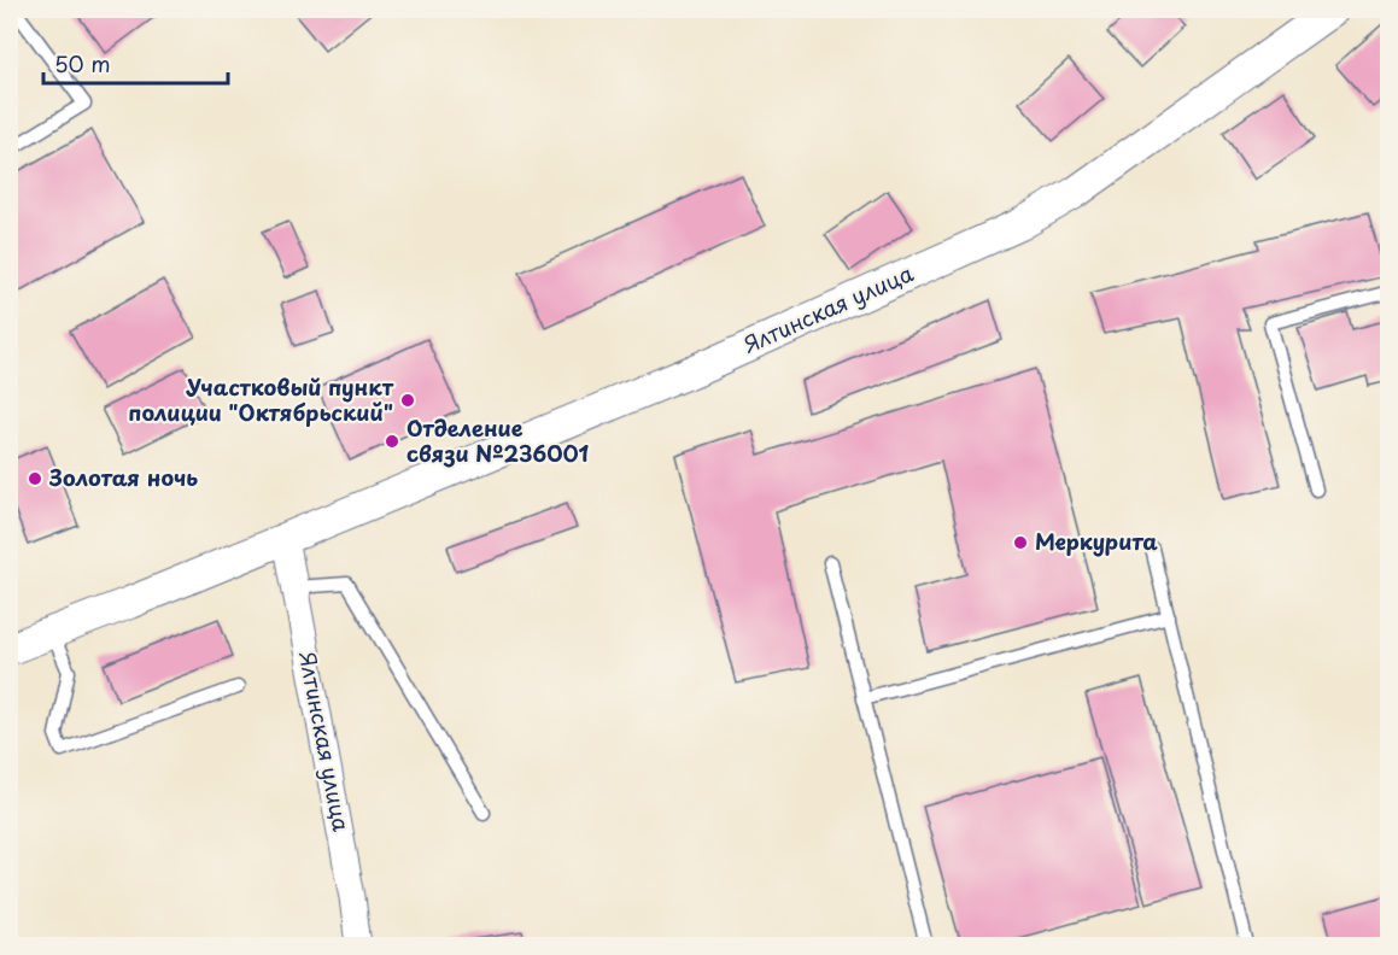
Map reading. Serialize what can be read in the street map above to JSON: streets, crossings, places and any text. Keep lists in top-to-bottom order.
{
  "streets": {
    "street": ["Ялтинская улица"]
  },
  "places": [
    "Участковый пункт полиции \"Октябрьский\"",
    "Отделение связи №236001",
    "Золотая ночь",
    "Меркурита"
  ],
  "scale_bar": "50 m"
}
